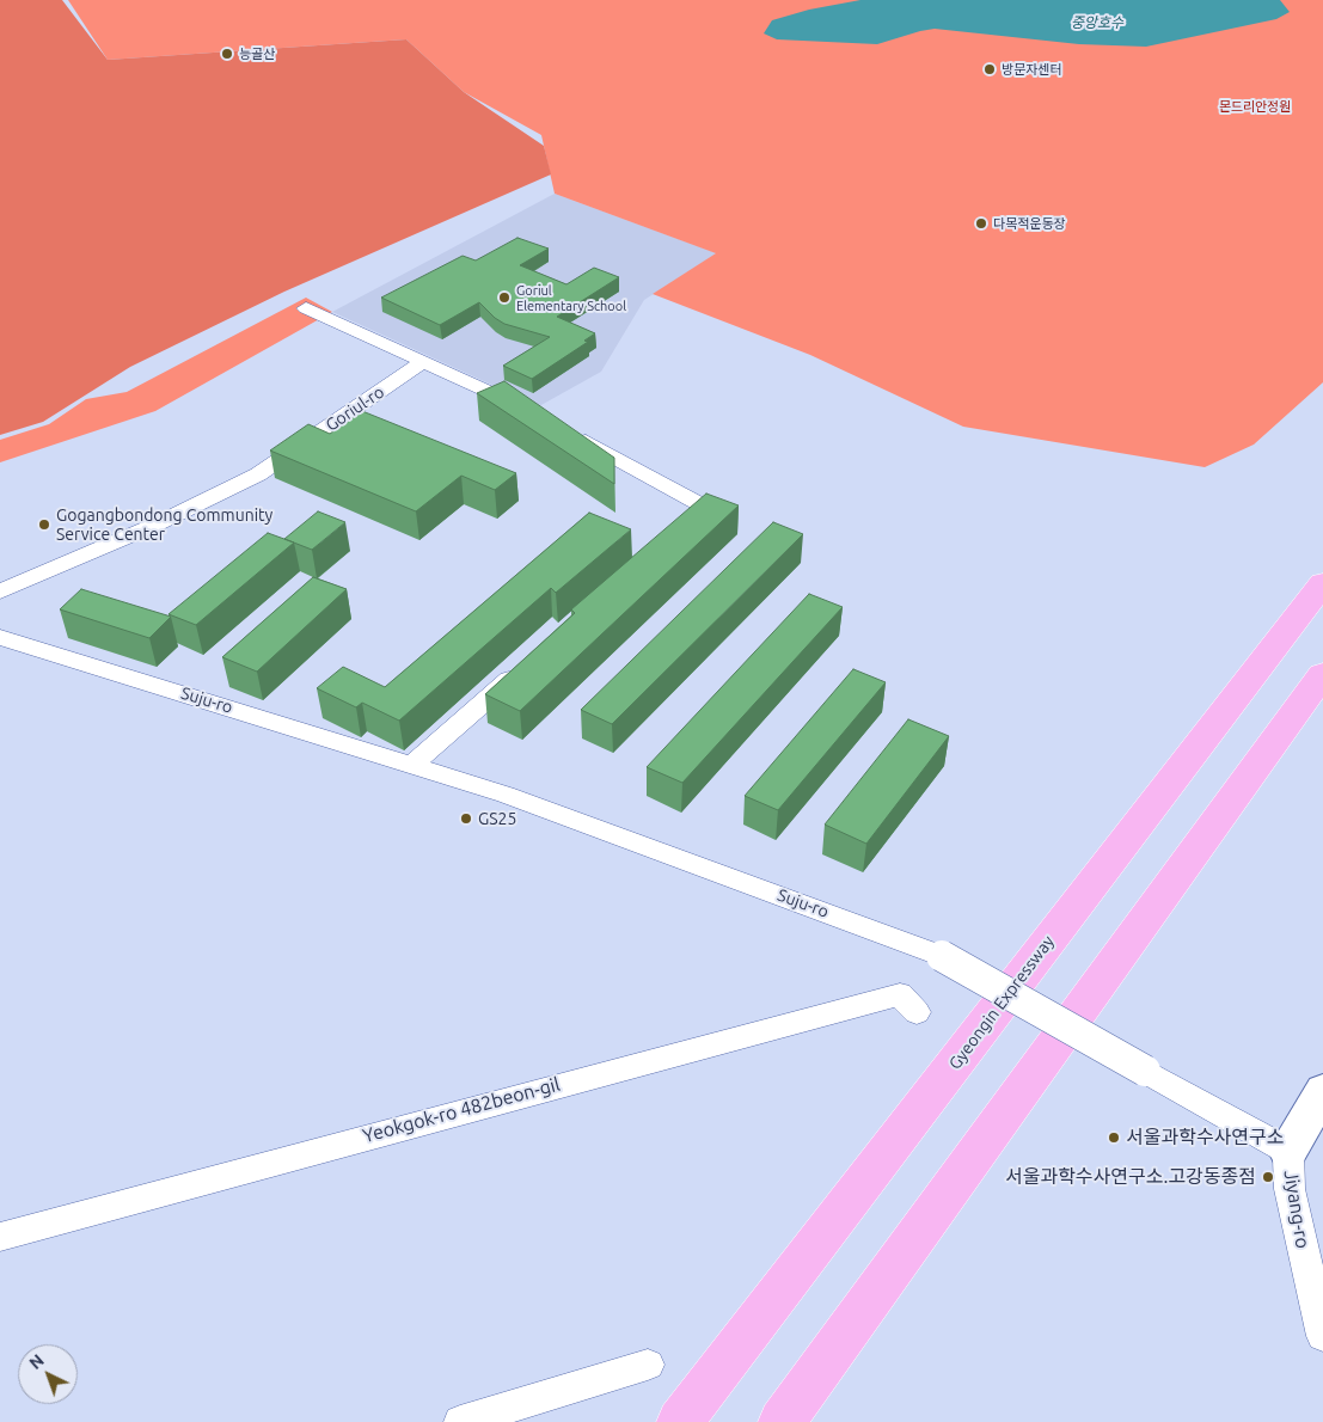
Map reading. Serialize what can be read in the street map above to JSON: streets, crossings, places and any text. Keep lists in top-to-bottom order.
{
  "streets": {
    "highway": ["Gyeongin Expressway"],
    "street": [
      "Goriul-ro",
      "Suju-ro",
      "Yeokgok-ro 482beon-gil",
      "Jiyang-ro"
    ]
  },
  "crossings": [
    ["Suju-ro", "Jiyang-ro"]
  ],
  "water": ["중앙호수"],
  "parks": ["몬드리안정원"],
  "places": [
    "능골산",
    "방문자센터",
    "다목적운동장",
    "Goriul Elementary School",
    "Gogangbondong Community Service Center",
    "GS25",
    "서울과학수사연구소",
    "서울과학수사연구소.고강동종점"
  ],
  "north": "top left"
}
